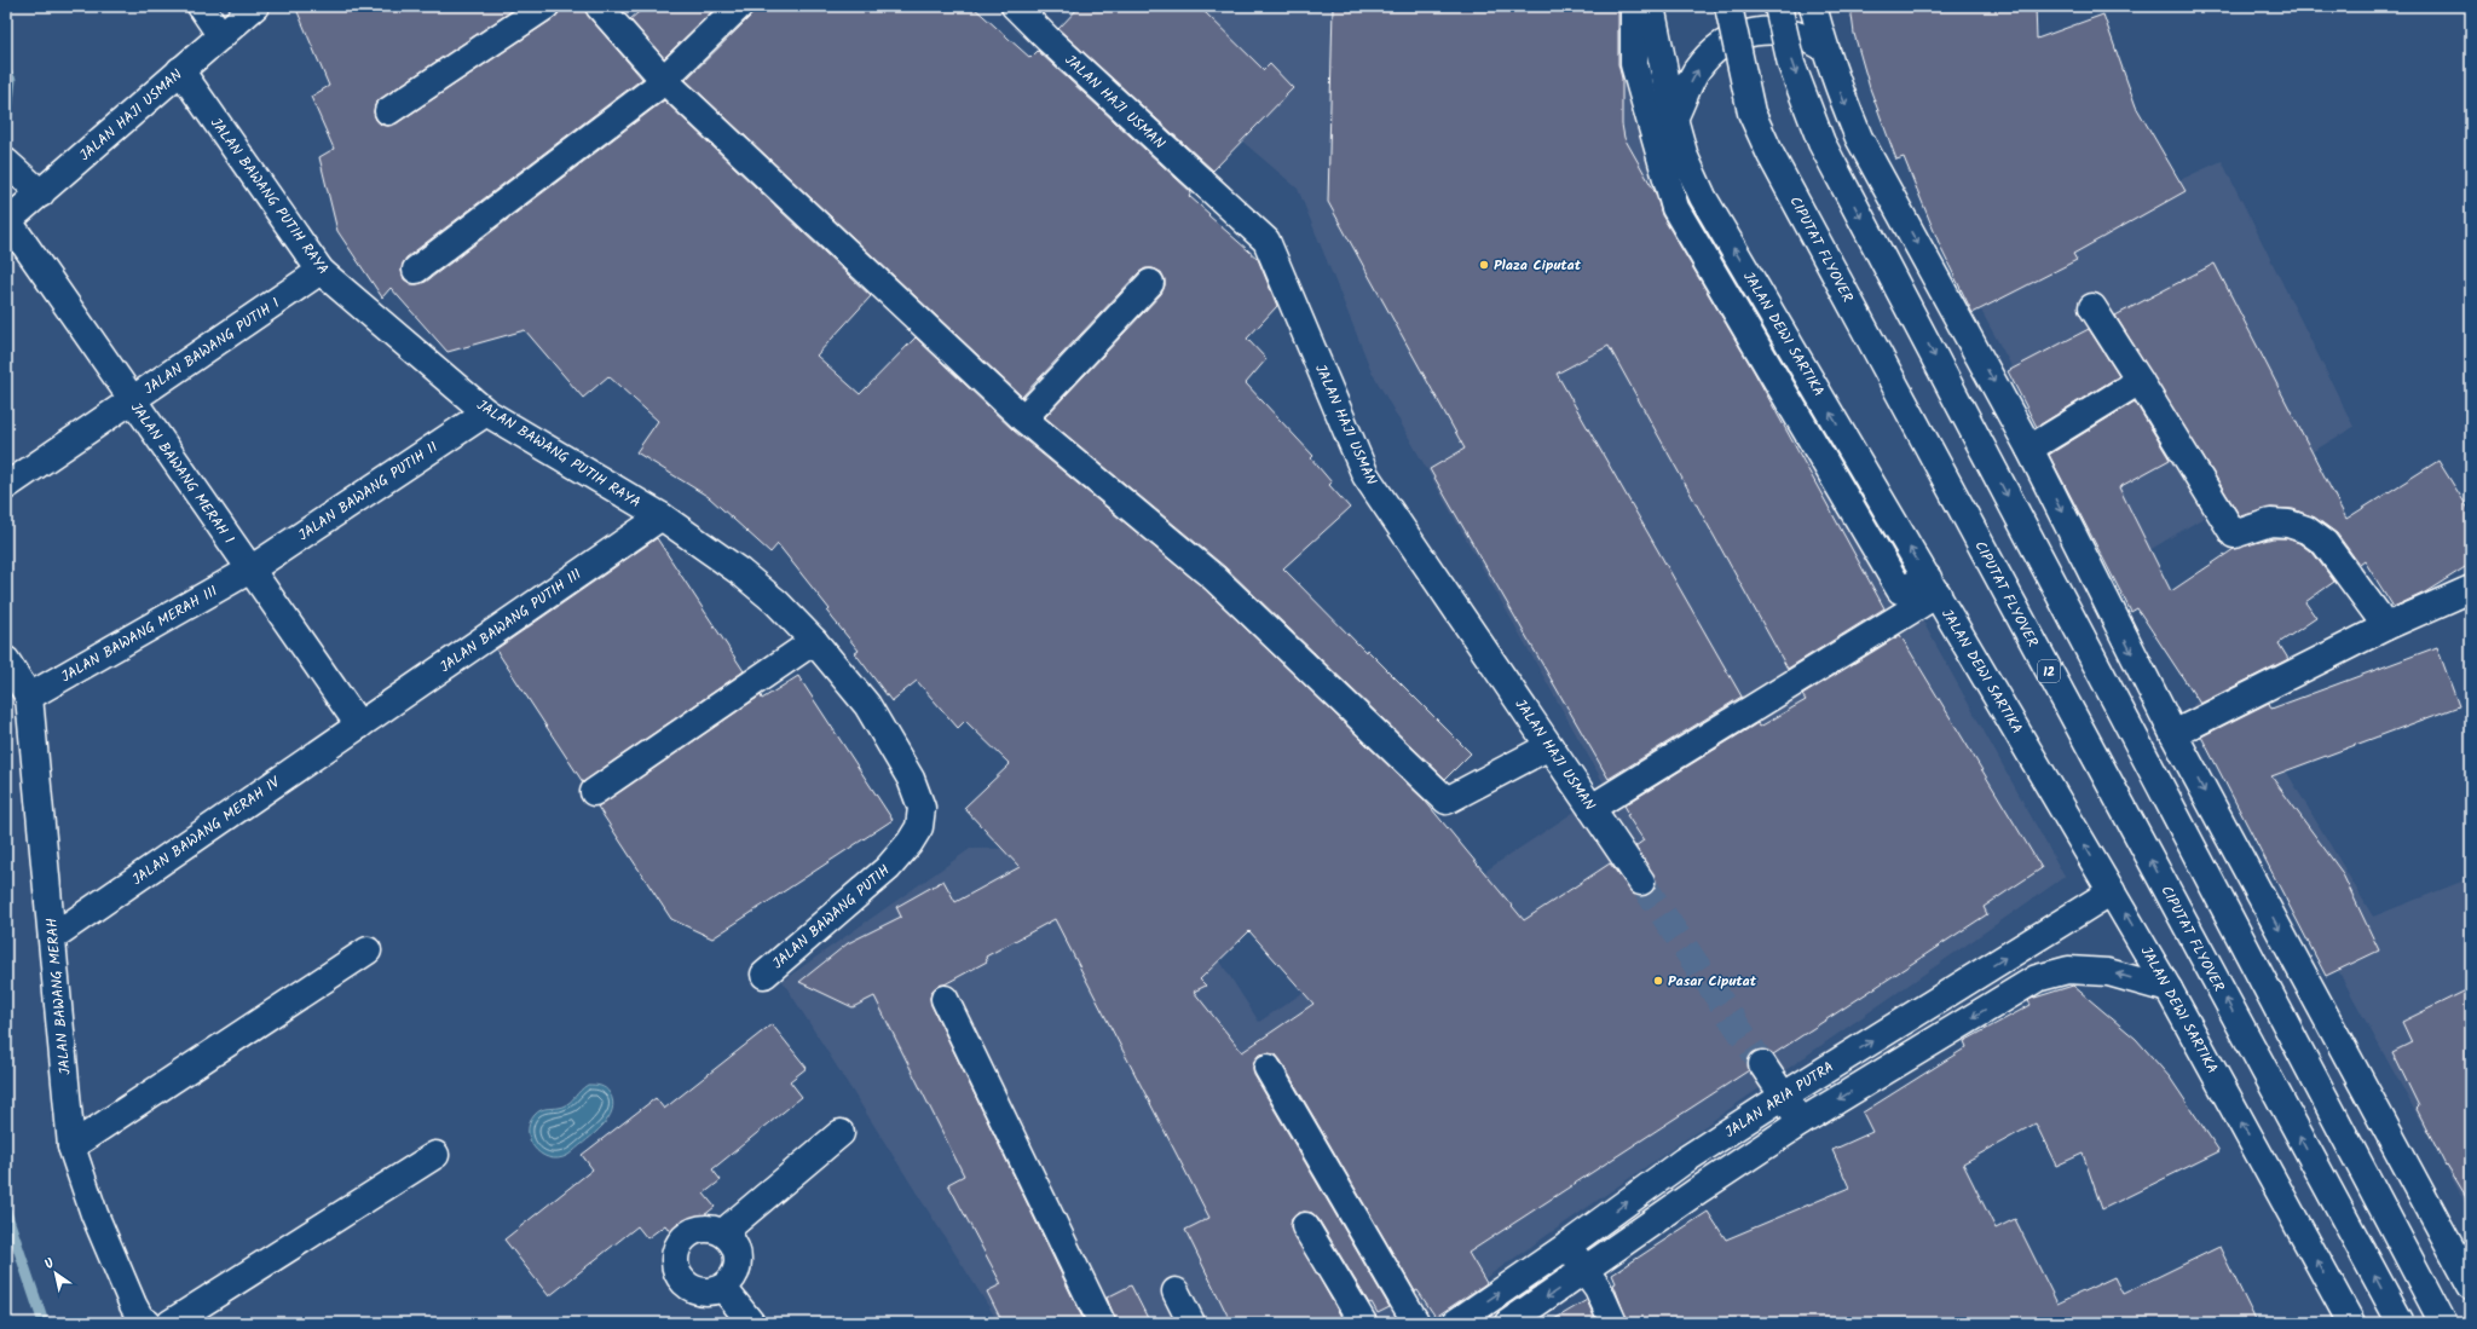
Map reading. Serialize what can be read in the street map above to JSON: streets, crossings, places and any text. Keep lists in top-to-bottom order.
{
  "streets": {
    "main road": [
      "JALAN HAJI USMAN",
      "JALAN BAWANG PUTIH RAYA",
      "CIPUTAT FLYOVER",
      "JALAN DEWI SARTIKA",
      "JALAN BAWANG PUTIH I",
      "JALAN BAWANG MERAH I",
      "JALAN BAWANG PUTIH II",
      "JALAN BAWANG PUTIH III",
      "JALAN BAWANG MERAH III",
      "12",
      "JALAN BAWANG MERAH IV",
      "JALAN BAWANG PUTIH",
      "JALAN BAWANG MERAH",
      "JALAN ARIA PUTRA"
    ]
  },
  "crossings": [
    ["JALAN HAJI USMAN", "JALAN BAWANG PUTIH RAYA"],
    ["JALAN HAJI USMAN", "JALAN BAWANG MERAH I"],
    ["JALAN BAWANG PUTIH RAYA", "JALAN BAWANG PUTIH I"],
    ["JALAN BAWANG PUTIH RAYA", "JALAN BAWANG PUTIH II"],
    ["JALAN BAWANG PUTIH RAYA", "JALAN BAWANG PUTIH III"],
    ["JALAN BAWANG PUTIH RAYA", "JALAN BAWANG PUTIH"],
    ["JALAN DEWI SARTIKA", "JALAN ARIA PUTRA"],
    ["JALAN BAWANG PUTIH I", "JALAN BAWANG MERAH I"],
    ["JALAN BAWANG MERAH I", "JALAN BAWANG PUTIH II"],
    ["JALAN BAWANG MERAH I", "JALAN BAWANG PUTIH III"],
    ["JALAN BAWANG MERAH I", "JALAN BAWANG MERAH III"],
    ["JALAN BAWANG MERAH I", "JALAN BAWANG MERAH IV"],
    ["JALAN BAWANG PUTIH II", "JALAN BAWANG MERAH III"],
    ["JALAN BAWANG PUTIH III", "JALAN BAWANG MERAH IV"],
    ["JALAN BAWANG MERAH III", "JALAN BAWANG MERAH"],
    ["JALAN BAWANG MERAH IV", "JALAN BAWANG MERAH"]
  ],
  "places": ["Plaza Ciputat", "Pasar Ciputat"],
  "north": "top left"
}
